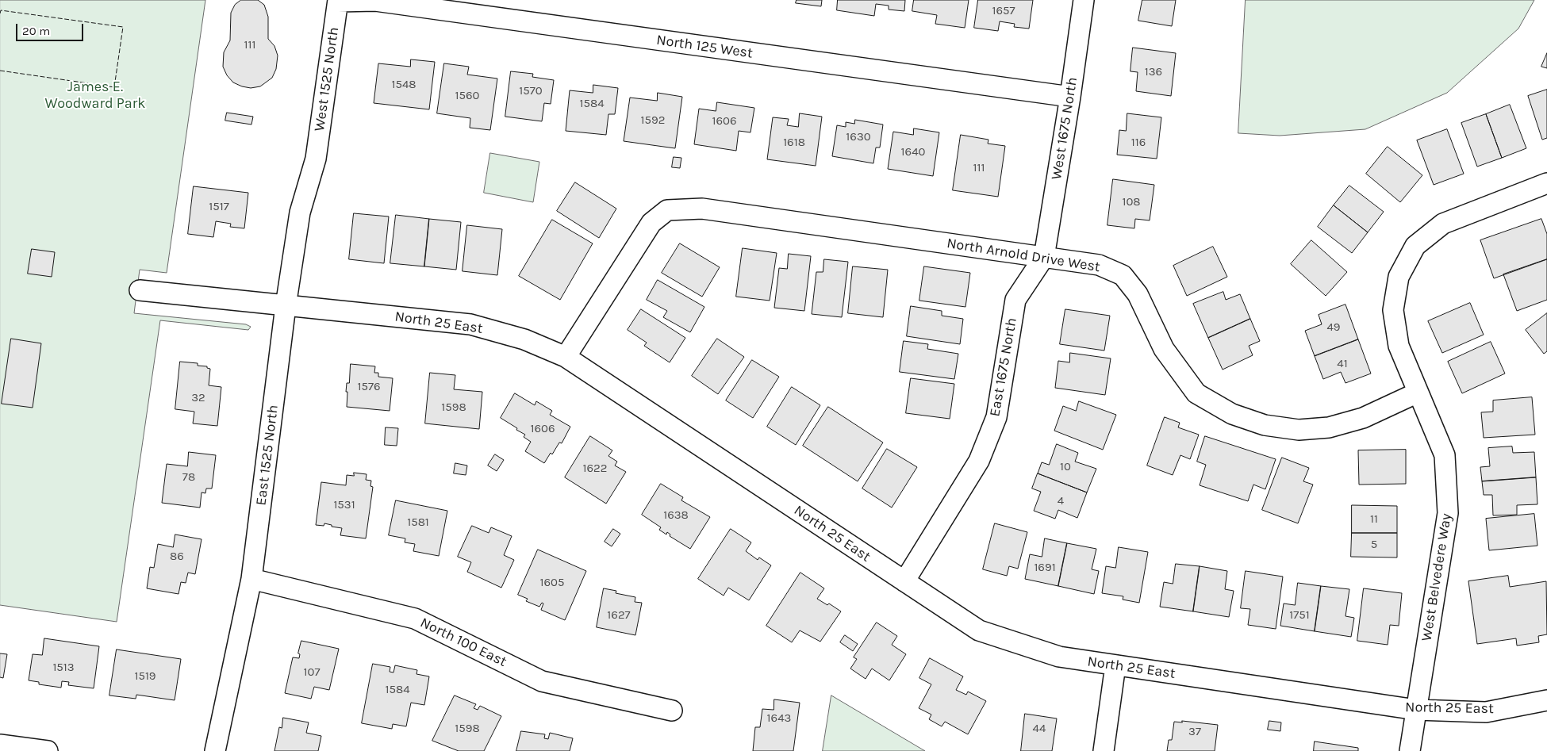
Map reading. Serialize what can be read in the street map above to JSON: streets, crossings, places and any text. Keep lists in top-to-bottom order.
{
  "streets": {
    "street": [
      "North 125 West",
      "West 1525 North",
      "West 1675 North",
      "North Arnold Drive West",
      "North 25 East",
      "East 1675 North",
      "East 1525 North",
      "West Belvedere Way",
      "North 100 East"
    ]
  },
  "crossings": [
    ["North 125 West", "West 1525 North"],
    ["North 125 West", "West 1675 North"],
    ["West 1525 North", "East 1525 North"],
    ["West 1675 North", "North Arnold Drive West"],
    ["West 1675 North", "East 1675 North"],
    ["North Arnold Drive West", "North 25 East"],
    ["North Arnold Drive West", "East 1675 North"],
    ["North Arnold Drive West", "West Belvedere Way"],
    ["North 25 East", "East 1675 North"],
    ["North 25 East", "East 1525 North"],
    ["North 25 East", "West Belvedere Way"],
    ["East 1525 North", "North 100 East"]
  ],
  "parks": ["James E. Woodward Park"],
  "house_numbers": [
    "1657",
    "111",
    "136",
    "1548",
    "1570",
    "1560",
    "1584",
    "1592",
    "1606",
    "1630",
    "1618",
    "116",
    "1640",
    "111",
    "108",
    "1517",
    "49",
    "41",
    "1576",
    "32",
    "1598",
    "1606",
    "10",
    "1622",
    "78",
    "4",
    "1531",
    "1638",
    "11",
    "1581",
    "5",
    "86",
    "1691",
    "1605",
    "1627",
    "1751",
    "1513",
    "107",
    "1519",
    "1584",
    "1643",
    "1598",
    "44",
    "37"
  ],
  "scale_bar": "20 m"
}
